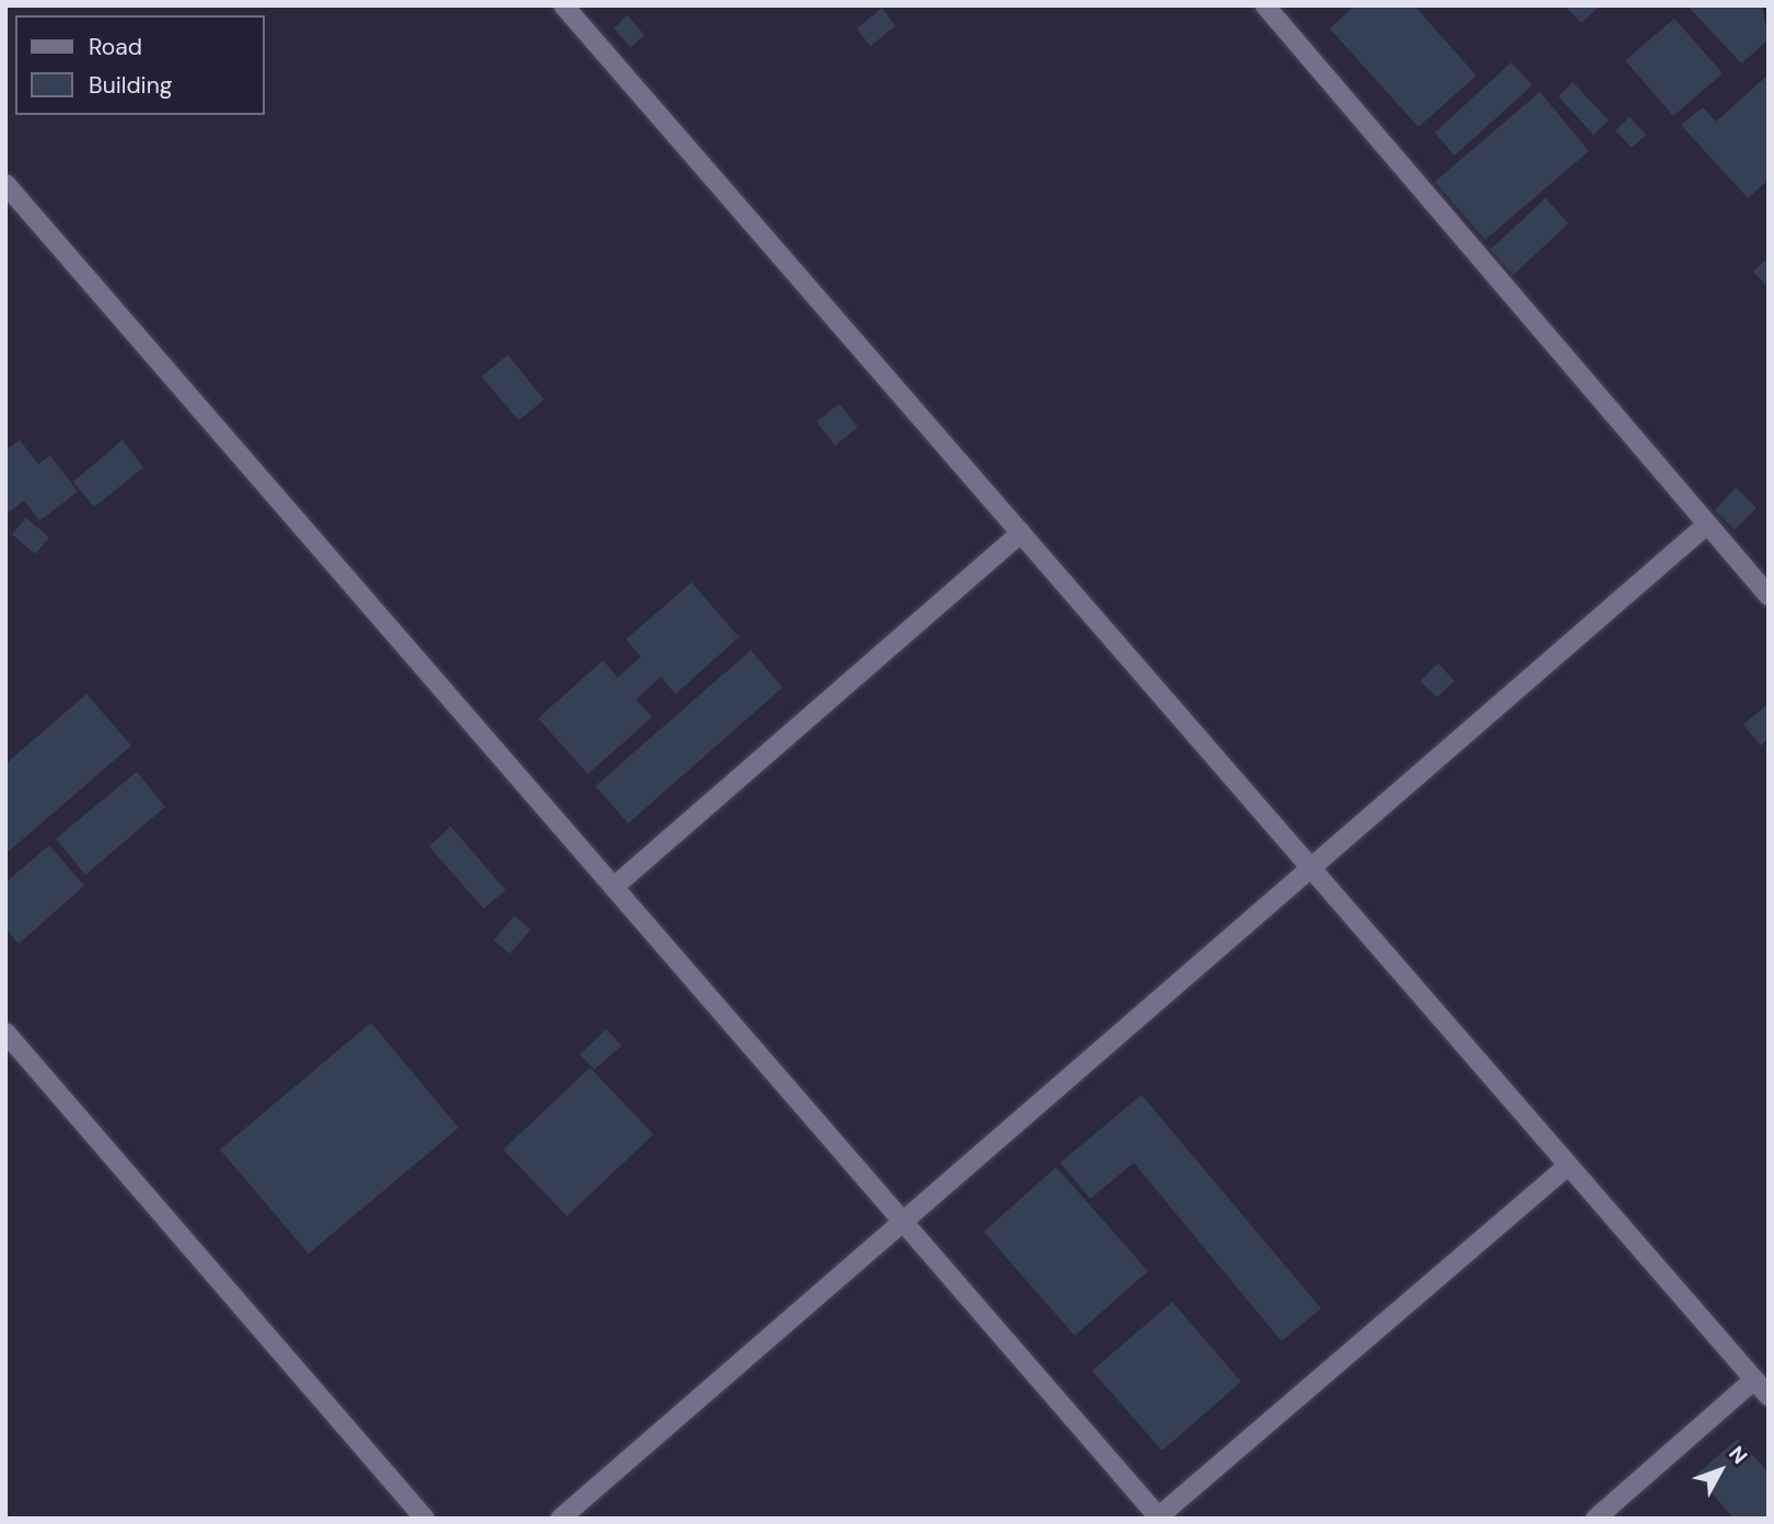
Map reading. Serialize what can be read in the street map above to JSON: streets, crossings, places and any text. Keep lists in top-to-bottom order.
{
  "legend": ["Road", "Building"],
  "north": "top right"
}
